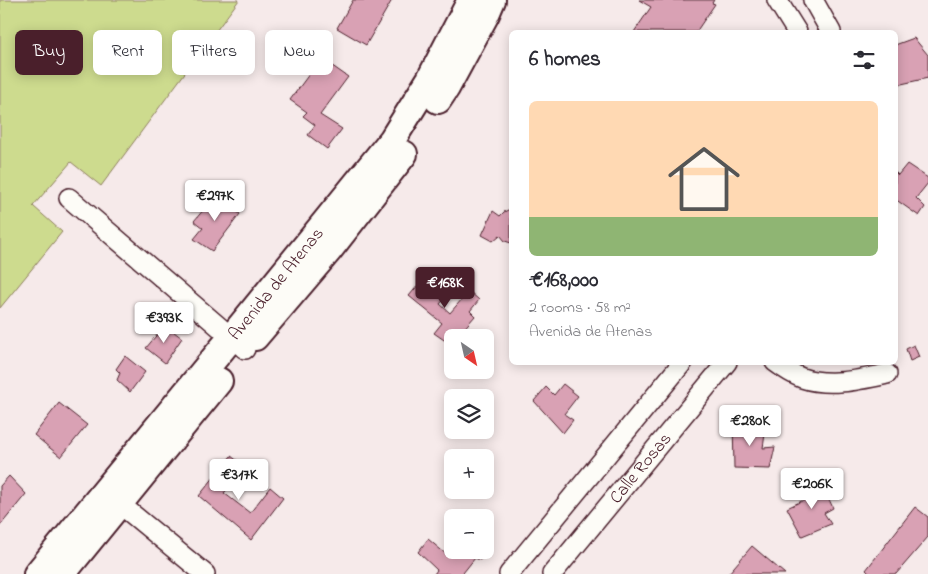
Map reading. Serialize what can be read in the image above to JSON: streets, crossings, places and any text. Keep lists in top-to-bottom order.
{
  "streets": {
    "main road": ["Avenida de Atenas"],
    "street": ["Calle Rosas"]
  },
  "north": "bottom right",
  "page": {
    "chip": [
      "Buy",
      "Rent",
      "Filters",
      "New"
    ],
    "heading": "6 homes",
    "list": [
      {
        "name": "€168,000",
        "note": "2 rooms · 58 m² · Avenida de Atenas"
      }
    ],
    "price": [
      "€297K",
      "€168K",
      "€393K",
      "€280K",
      "€317K",
      "€206K"
    ],
    "map_buttons": ["+", "−"]
  }
}
